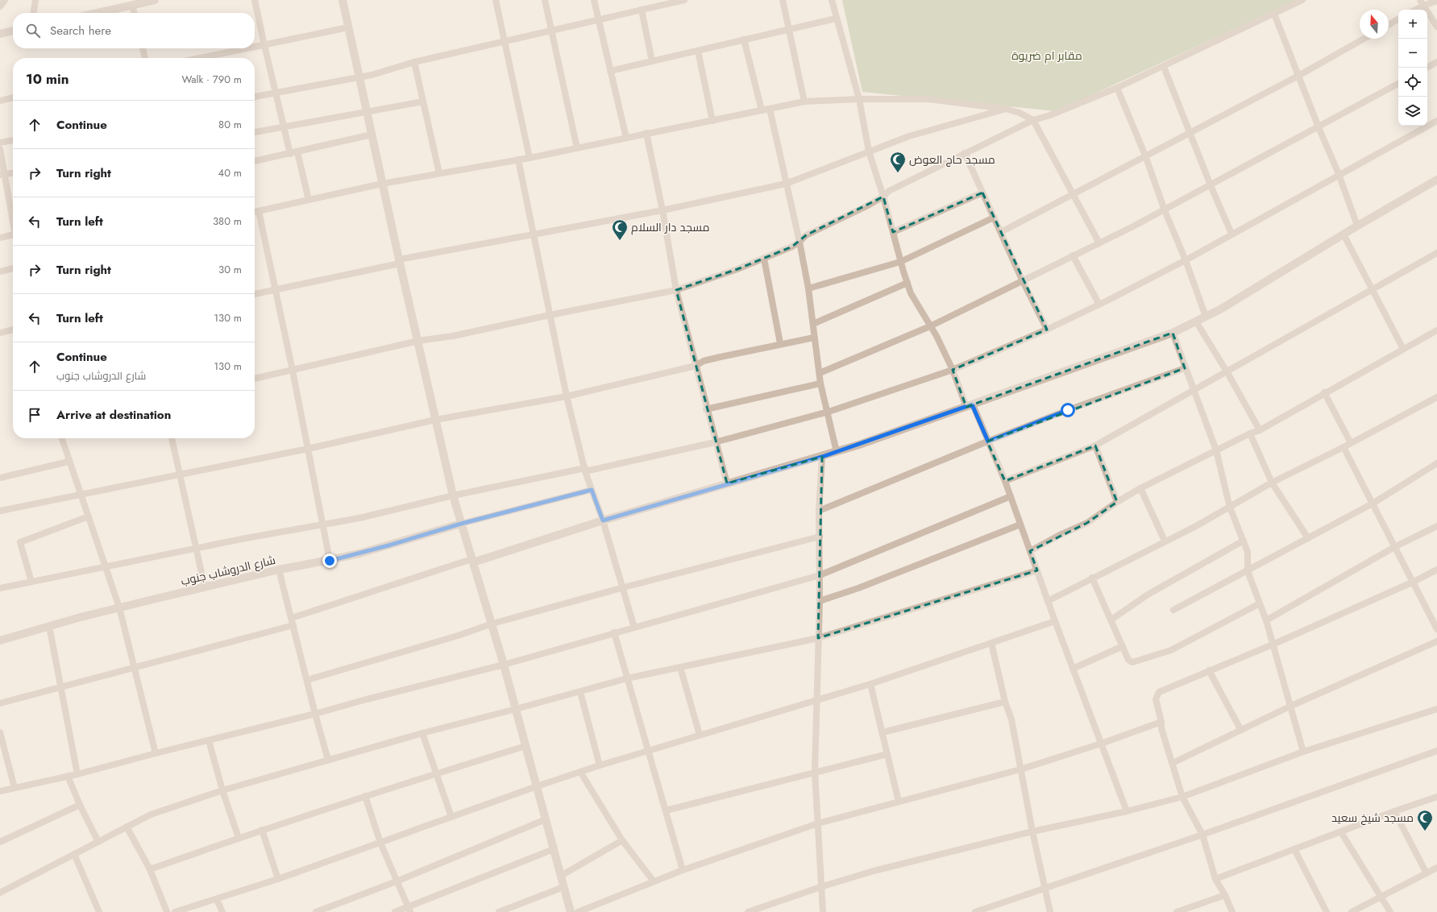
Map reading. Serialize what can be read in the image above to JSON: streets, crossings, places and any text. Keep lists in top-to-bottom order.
{
  "streets": {
    "street": ["شارع الدروشاب جنوب"]
  },
  "parks": ["مقابر ام ضريوة"],
  "places": {
    "mosque": ["مسجد حاج العوض", "مسجد دار السلام", "مسجد شيخ سعيد"]
  },
  "north": "top",
  "page": {
    "map_buttons": ["+", "−"],
    "search": "Search here",
    "heading": ["10 min", "Walk · 790 m"],
    "list": [
      ["Continue", "80 m"],
      ["Turn right", "40 m"],
      ["Turn left", "380 m"],
      ["Turn right", "30 m"],
      ["Turn left", "130 m"],
      ["Continue", "شارع الدروشاب جنوب", "130 m"],
      "Arrive at destination"
    ]
  }
}
